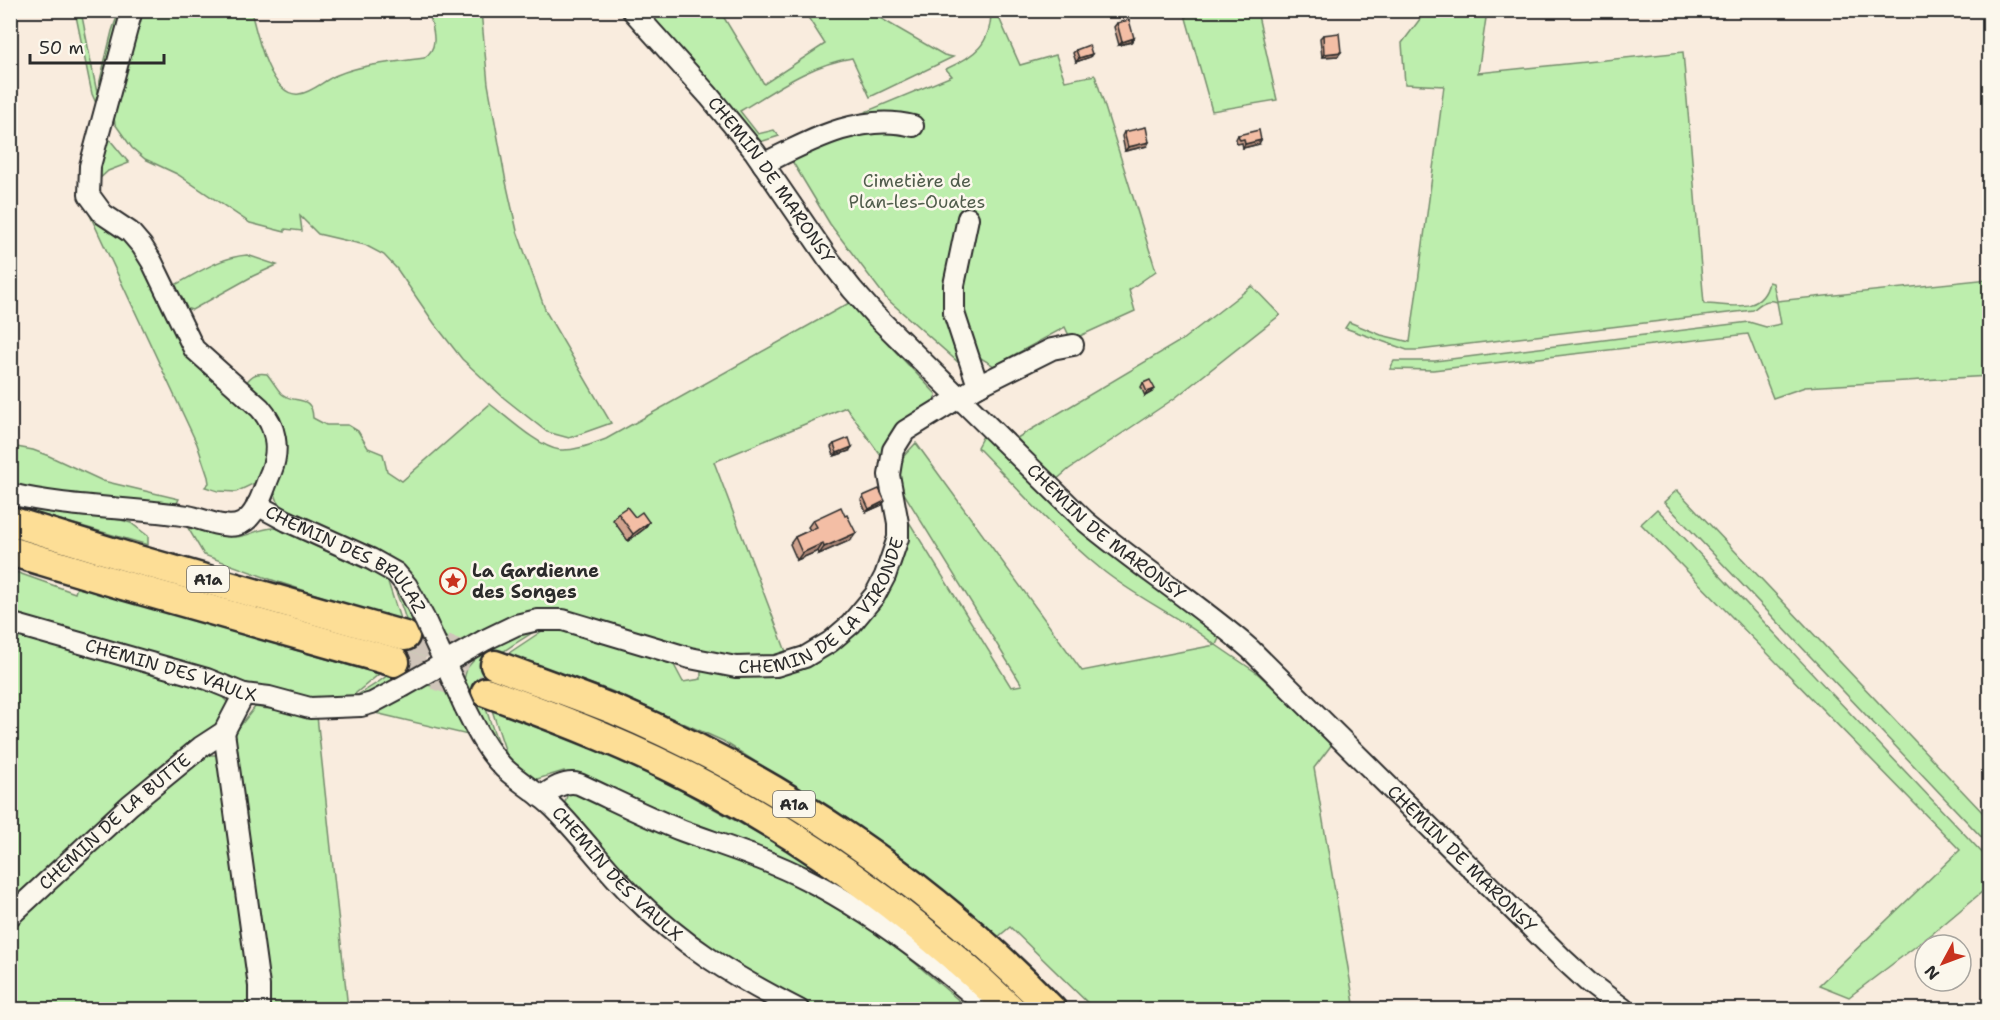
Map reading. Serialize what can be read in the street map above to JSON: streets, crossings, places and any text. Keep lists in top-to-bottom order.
{
  "streets": {
    "highway": ["A1a"],
    "street": [
      "CHEMIN DE MARONSY",
      "CHEMIN DES BRULAZ",
      "CHEMIN DE LA VIRONDE",
      "CHEMIN DES VAULX",
      "CHEMIN DE LA BUTTE"
    ]
  },
  "crossings": [
    ["CHEMIN DE MARONSY", "CHEMIN DE LA VIRONDE"],
    ["CHEMIN DES BRULAZ", "A1a"],
    ["CHEMIN DES BRULAZ", "CHEMIN DE LA VIRONDE"],
    ["CHEMIN DES BRULAZ", "CHEMIN DES VAULX"],
    ["A1a", "CHEMIN DE LA VIRONDE"],
    ["A1a", "CHEMIN DES VAULX"],
    ["CHEMIN DE LA VIRONDE", "CHEMIN DES VAULX"],
    ["CHEMIN DES VAULX", "CHEMIN DE LA BUTTE"]
  ],
  "parks": ["Cimetière de Plan-les-Ouates"],
  "places": {
    "place": ["La Gardienne des Songes"]
  },
  "scale_bar": "50 m",
  "north": "bottom left"
}
